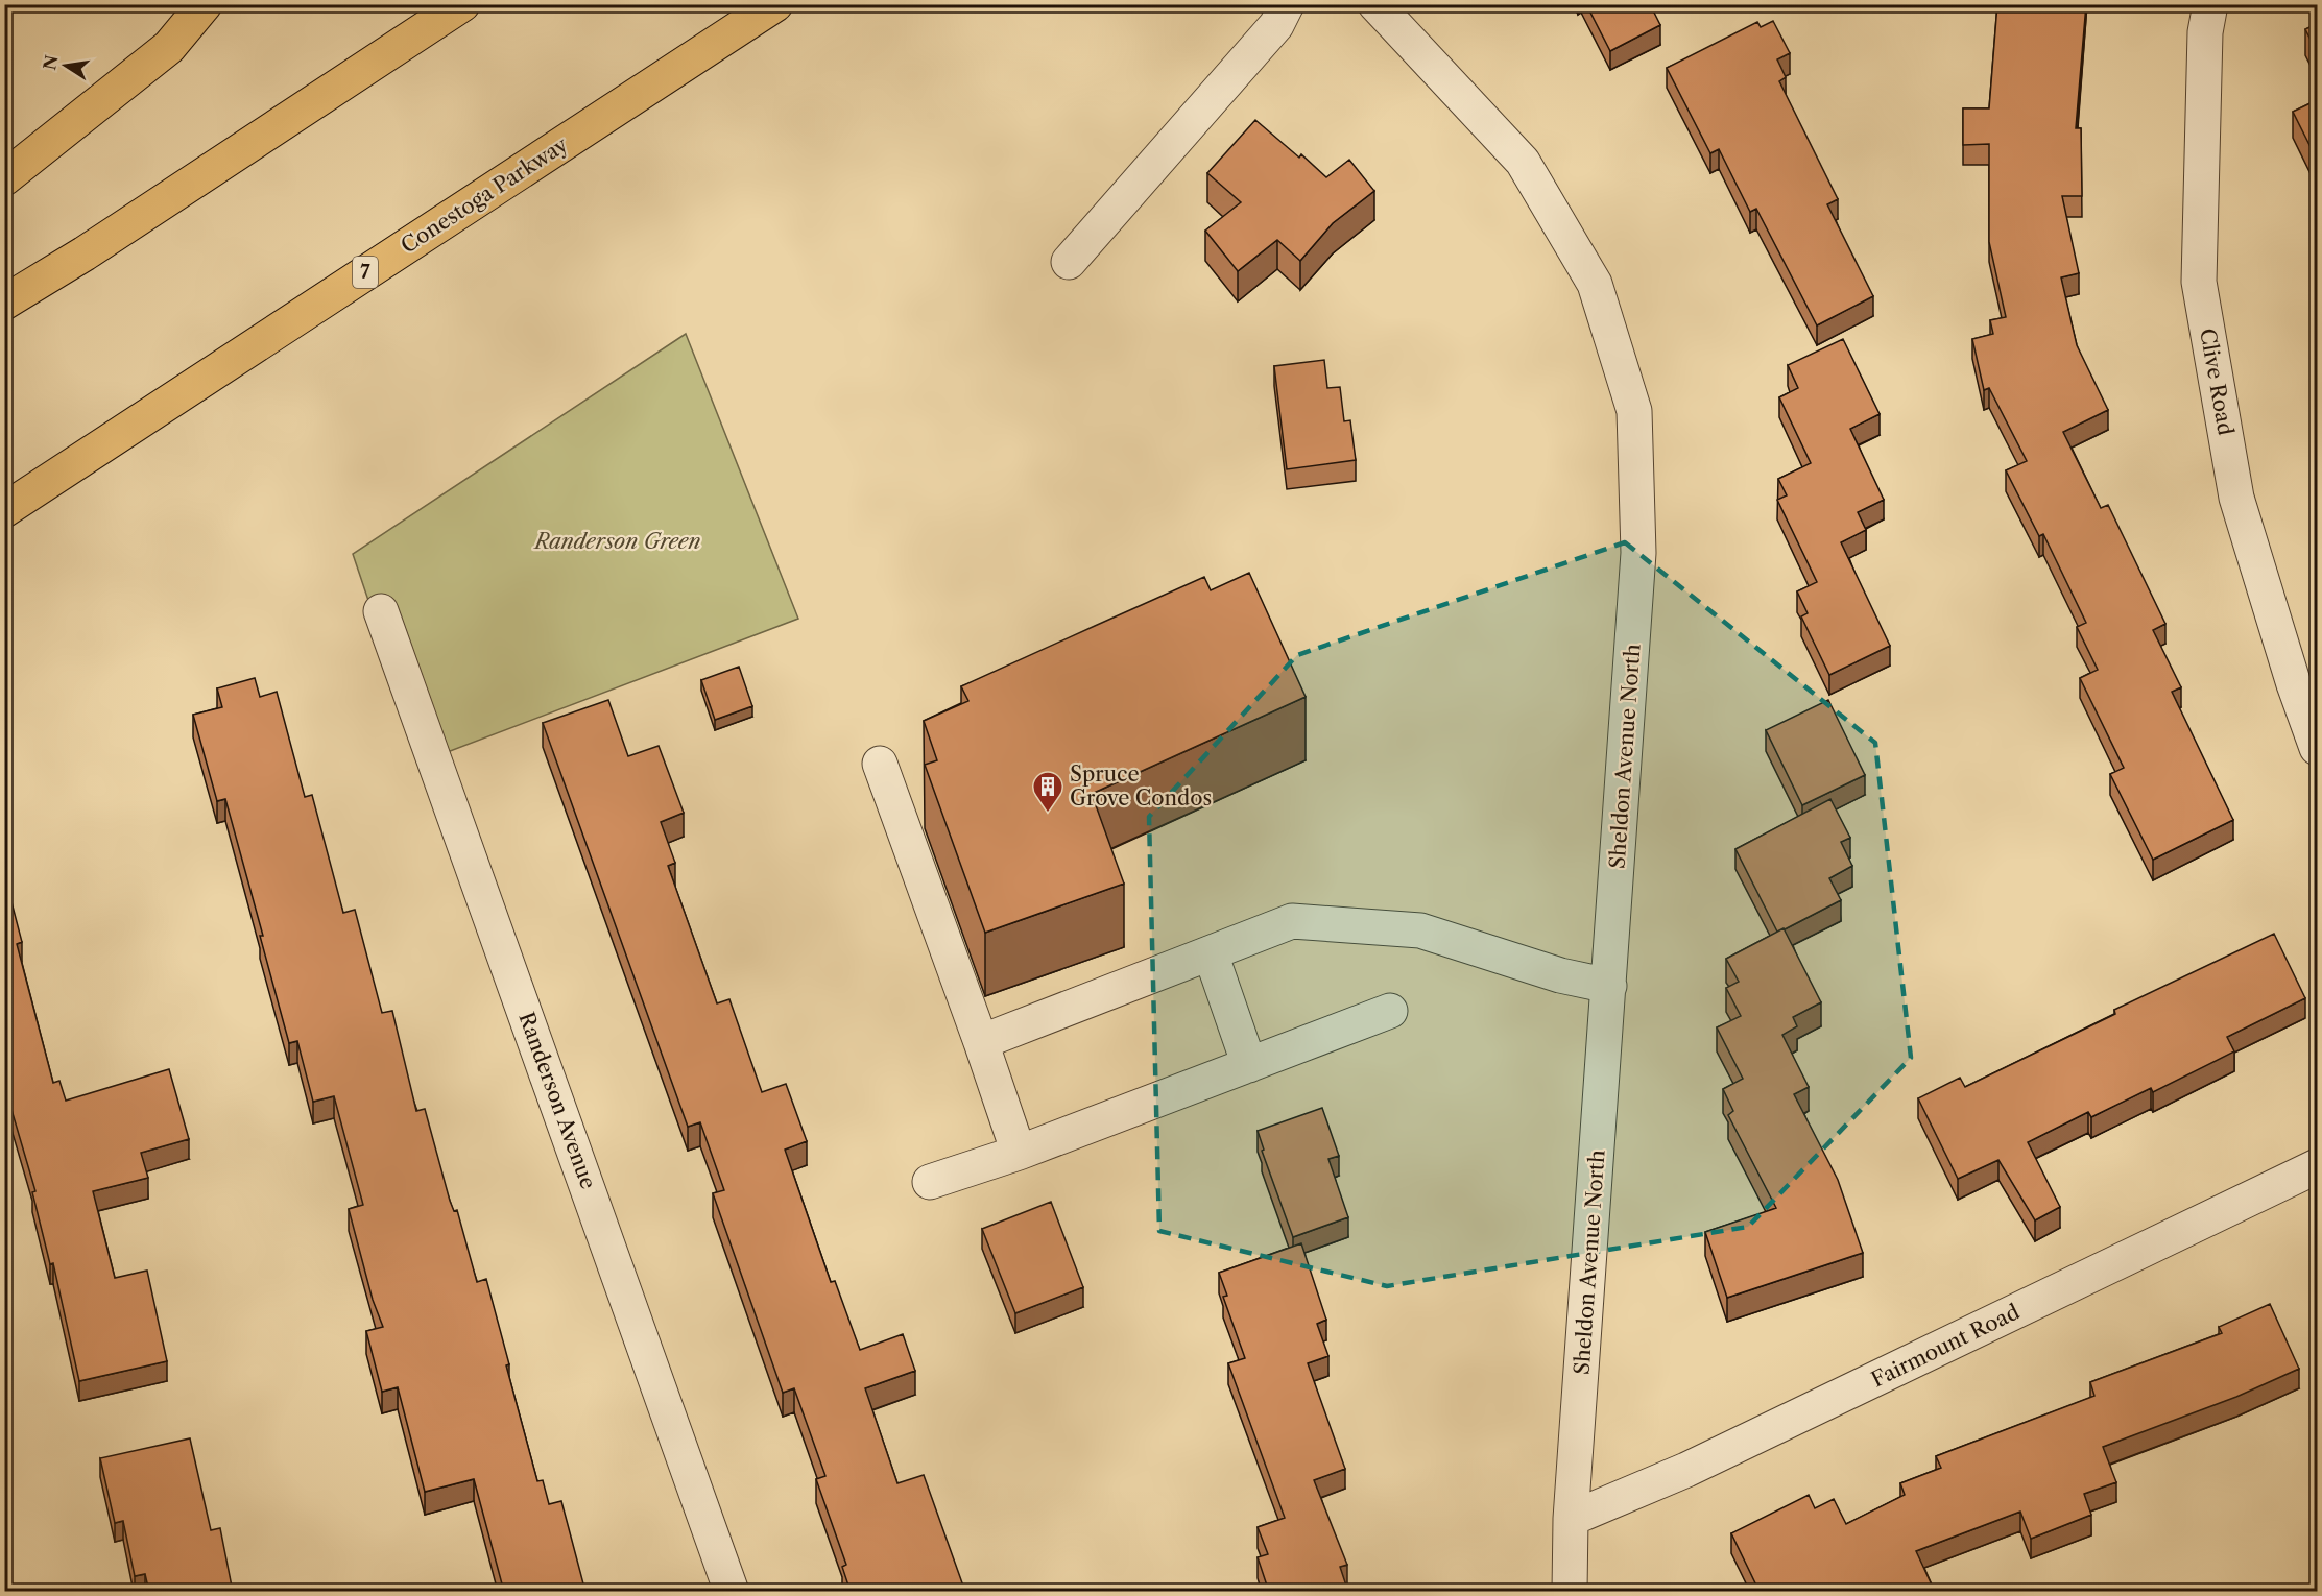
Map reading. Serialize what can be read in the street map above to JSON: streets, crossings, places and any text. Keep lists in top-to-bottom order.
{
  "streets": {
    "highway": ["Conestoga Parkway", "7"],
    "street": [
      "Clive Road",
      "Sheldon Avenue North",
      "Randerson Avenue",
      "Fairmount Road"
    ]
  },
  "crossings": [
    ["Sheldon Avenue North", "Fairmount Road"]
  ],
  "parks": ["Randerson Green"],
  "places": {
    "building": ["Spruce Grove Condos"]
  },
  "north": "left"
}
